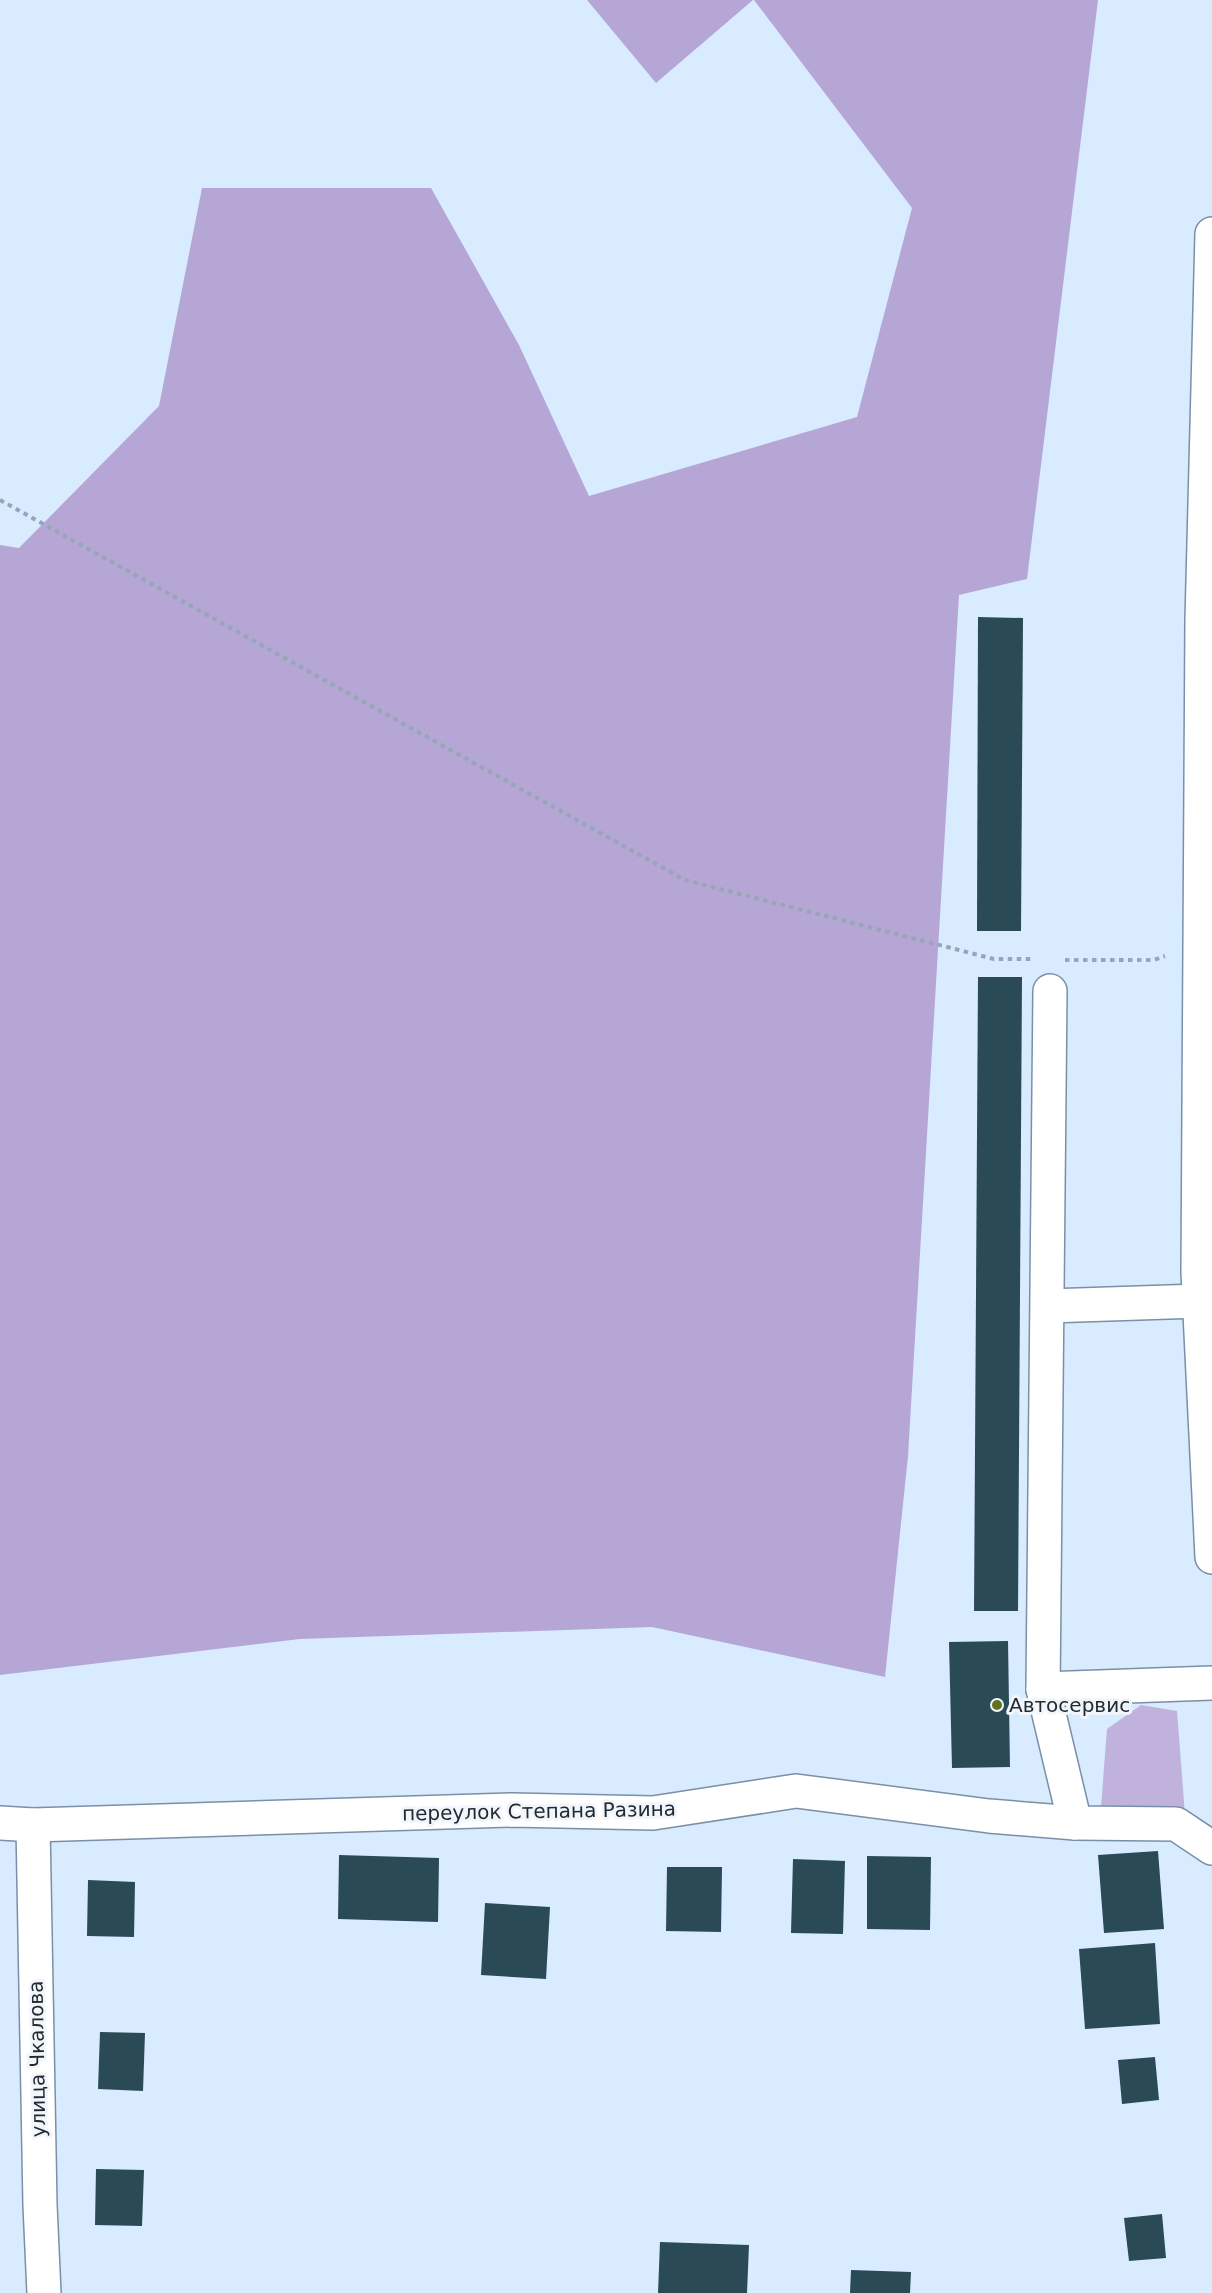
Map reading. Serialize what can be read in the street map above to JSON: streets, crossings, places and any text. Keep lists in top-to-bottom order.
{
  "streets": {
    "street": ["переулок Степана Разина", "улица Чкалова"]
  },
  "crossings": [
    ["переулок Степана Разина", "улица Чкалова"]
  ],
  "places": ["Автосервис"]
}
